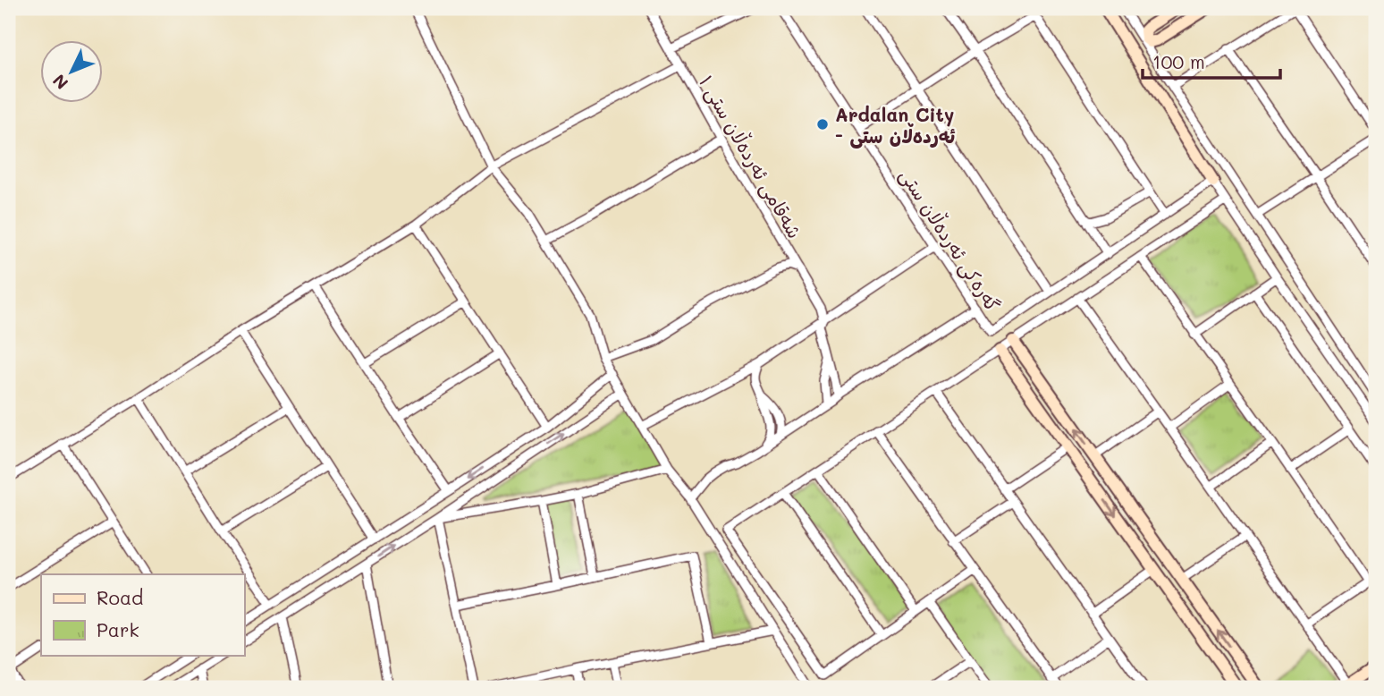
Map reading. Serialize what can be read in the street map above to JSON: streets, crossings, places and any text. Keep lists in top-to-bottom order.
{
  "streets": {
    "street": ["شەقامی ئەردەڵان ستی ١", "گەرەکی ئەردەڵان ستی"]
  },
  "places": ["Ardalan City - ئەردەڵان ستی"],
  "legend": ["Road", "Park"],
  "scale_bar": "100 m",
  "north": "bottom left"
}
